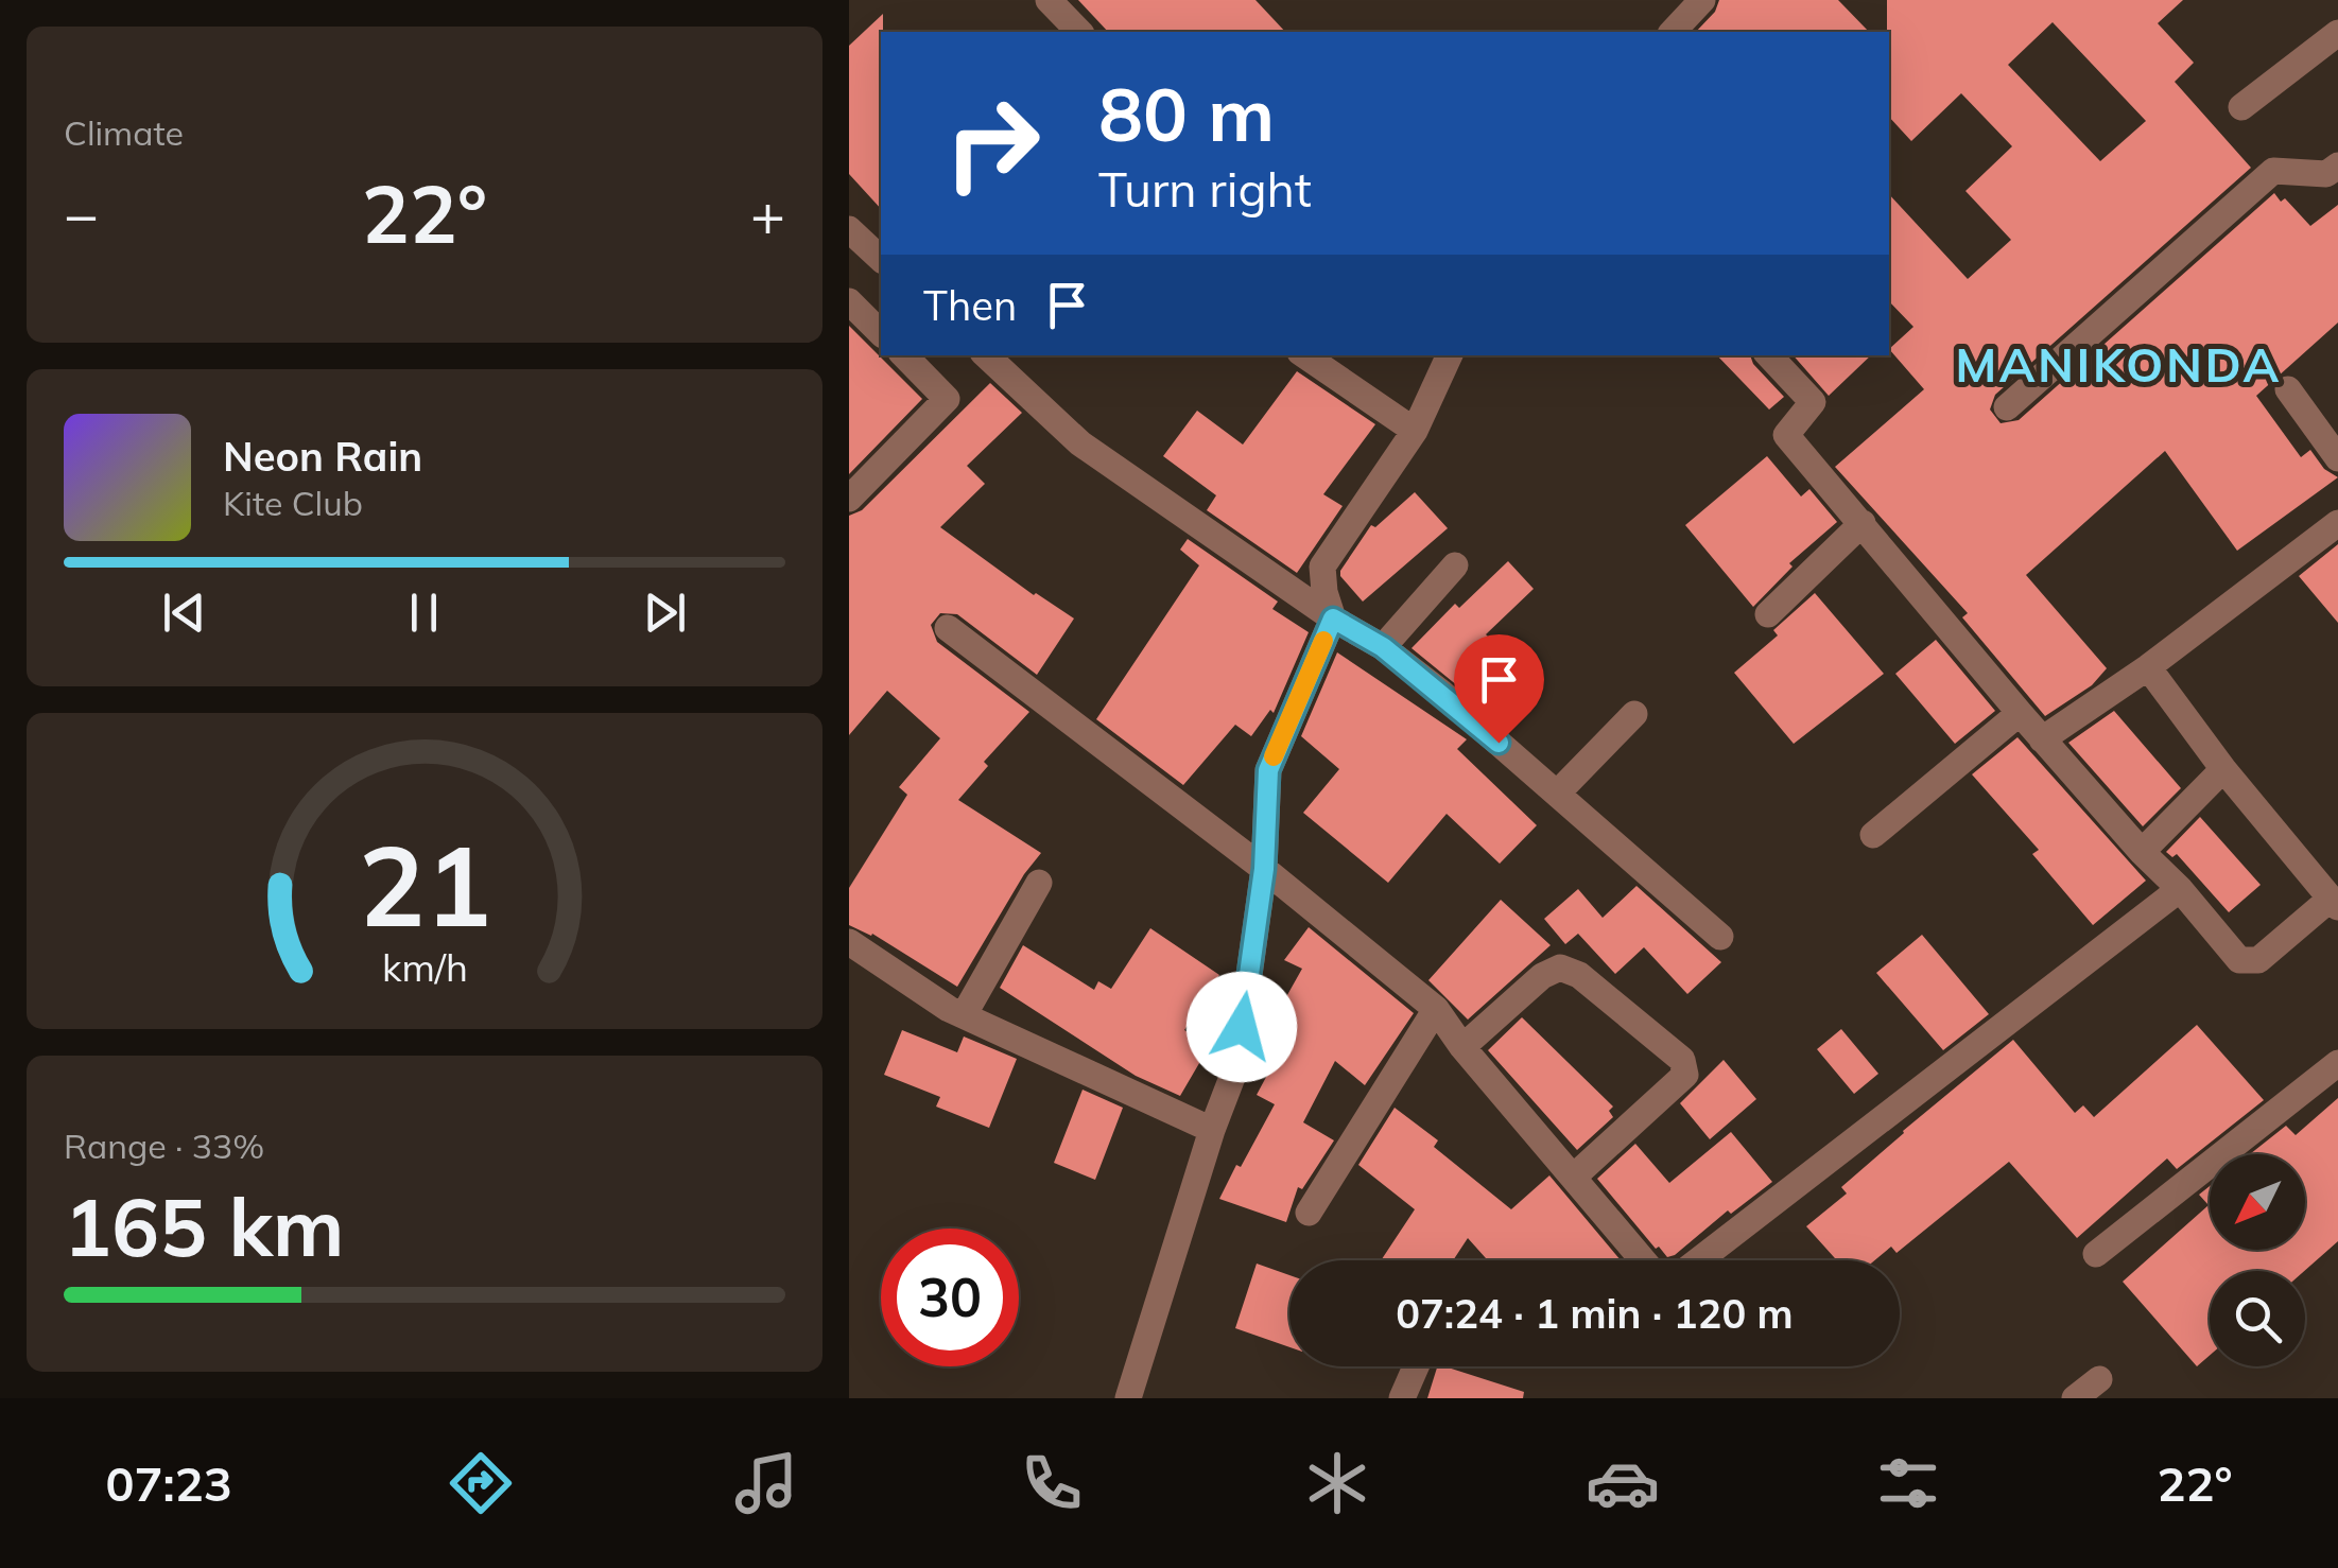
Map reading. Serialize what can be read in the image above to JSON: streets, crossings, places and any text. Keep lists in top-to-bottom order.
{
  "districts": ["MANIKONDA"],
  "north": "bottom left",
  "page": {
    "tile": [
      "Climate",
      ["Range · 33%", "165 km"]
    ],
    "turn": ["80 m", "Turn right"],
    "heat": ["−", "22°", "+"],
    "then": "Then",
    "song": ["Neon Rain", "Kite Club"],
    "limit": "30",
    "trip": "07:24 · 1 min · 120 m",
    "tabs": ["07:23", "22°"],
    "gauge": ["21", "km/h"]
  }
}
